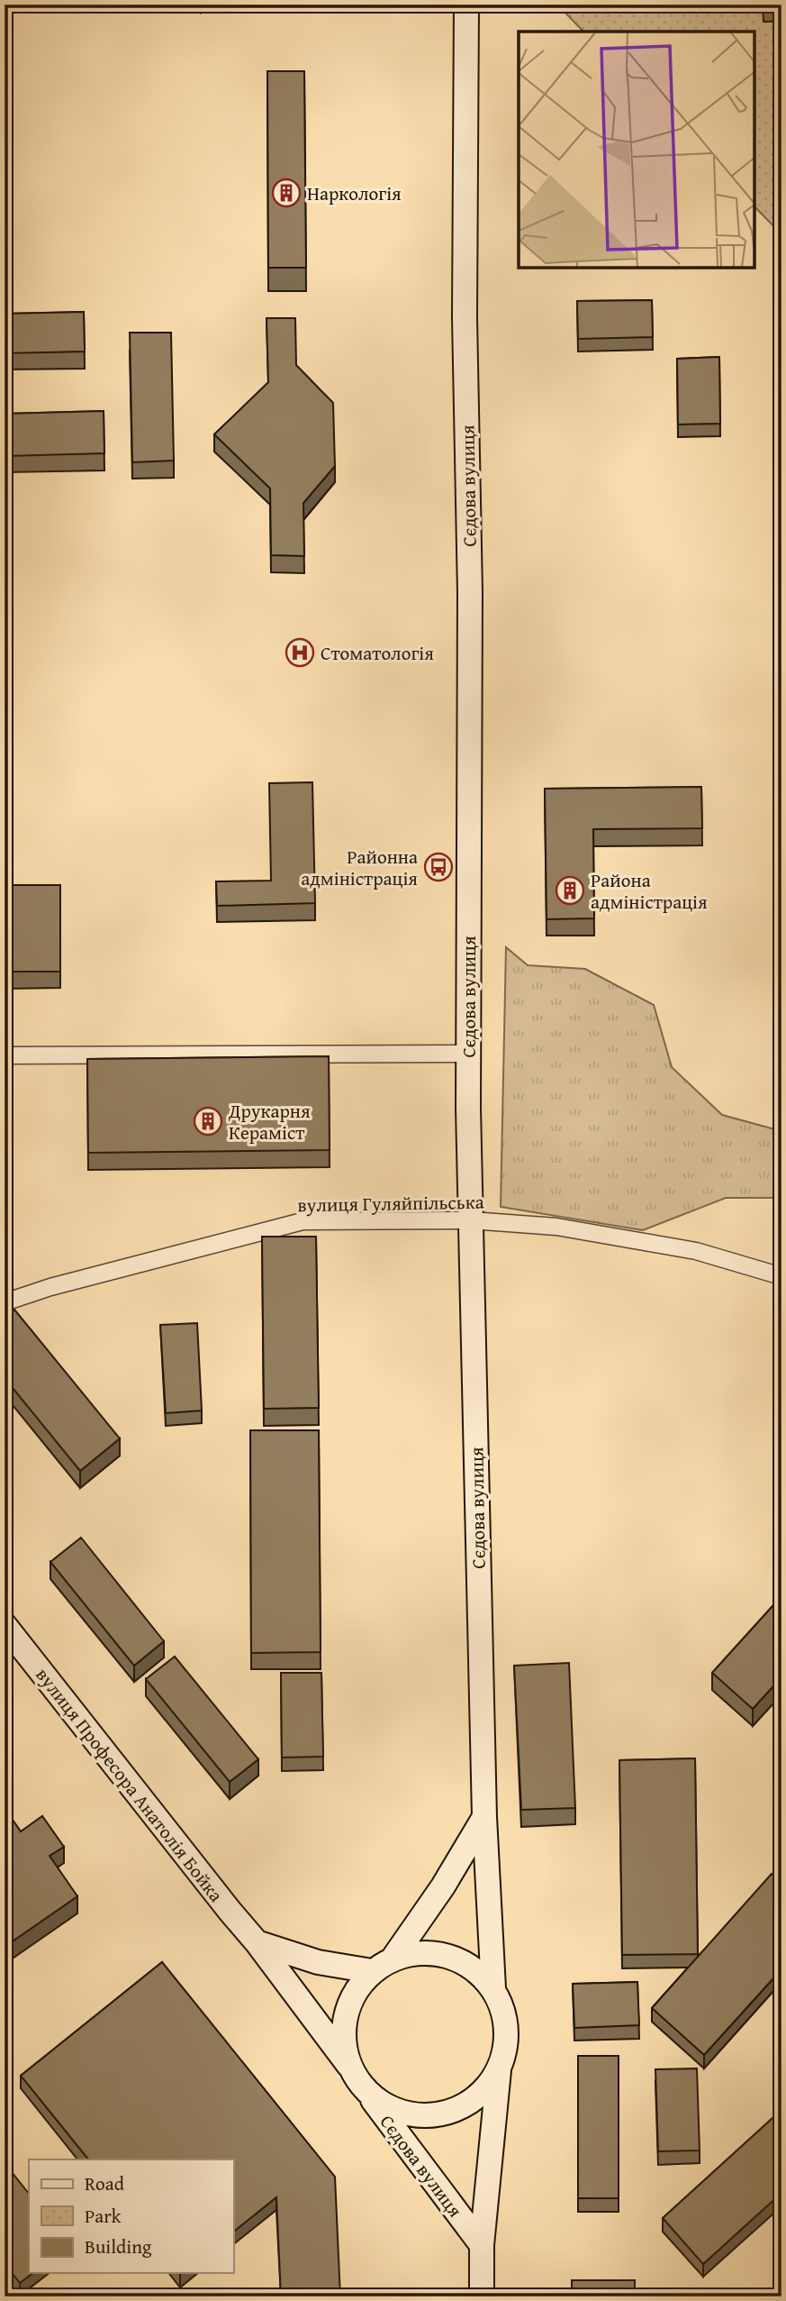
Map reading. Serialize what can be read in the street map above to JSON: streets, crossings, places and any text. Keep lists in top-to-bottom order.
{
  "streets": {
    "street": ["Сєдова вулиця", "вулиця Гуляйпільська", "вулиця Професора Анатолія Бойка"]
  },
  "crossings": [
    ["Сєдова вулиця", "вулиця Гуляйпільська"],
    ["Сєдова вулиця", "вулиця Професора Анатолія Бойка"]
  ],
  "places": {
    "building": ["Наркологія", "Района адміністрація", "Друкарня Кераміст"],
    "hospital": ["Стоматологія"],
    "bus stop": ["Районна адміністрація"]
  },
  "legend": ["Road", "Park", "Building"]
}
